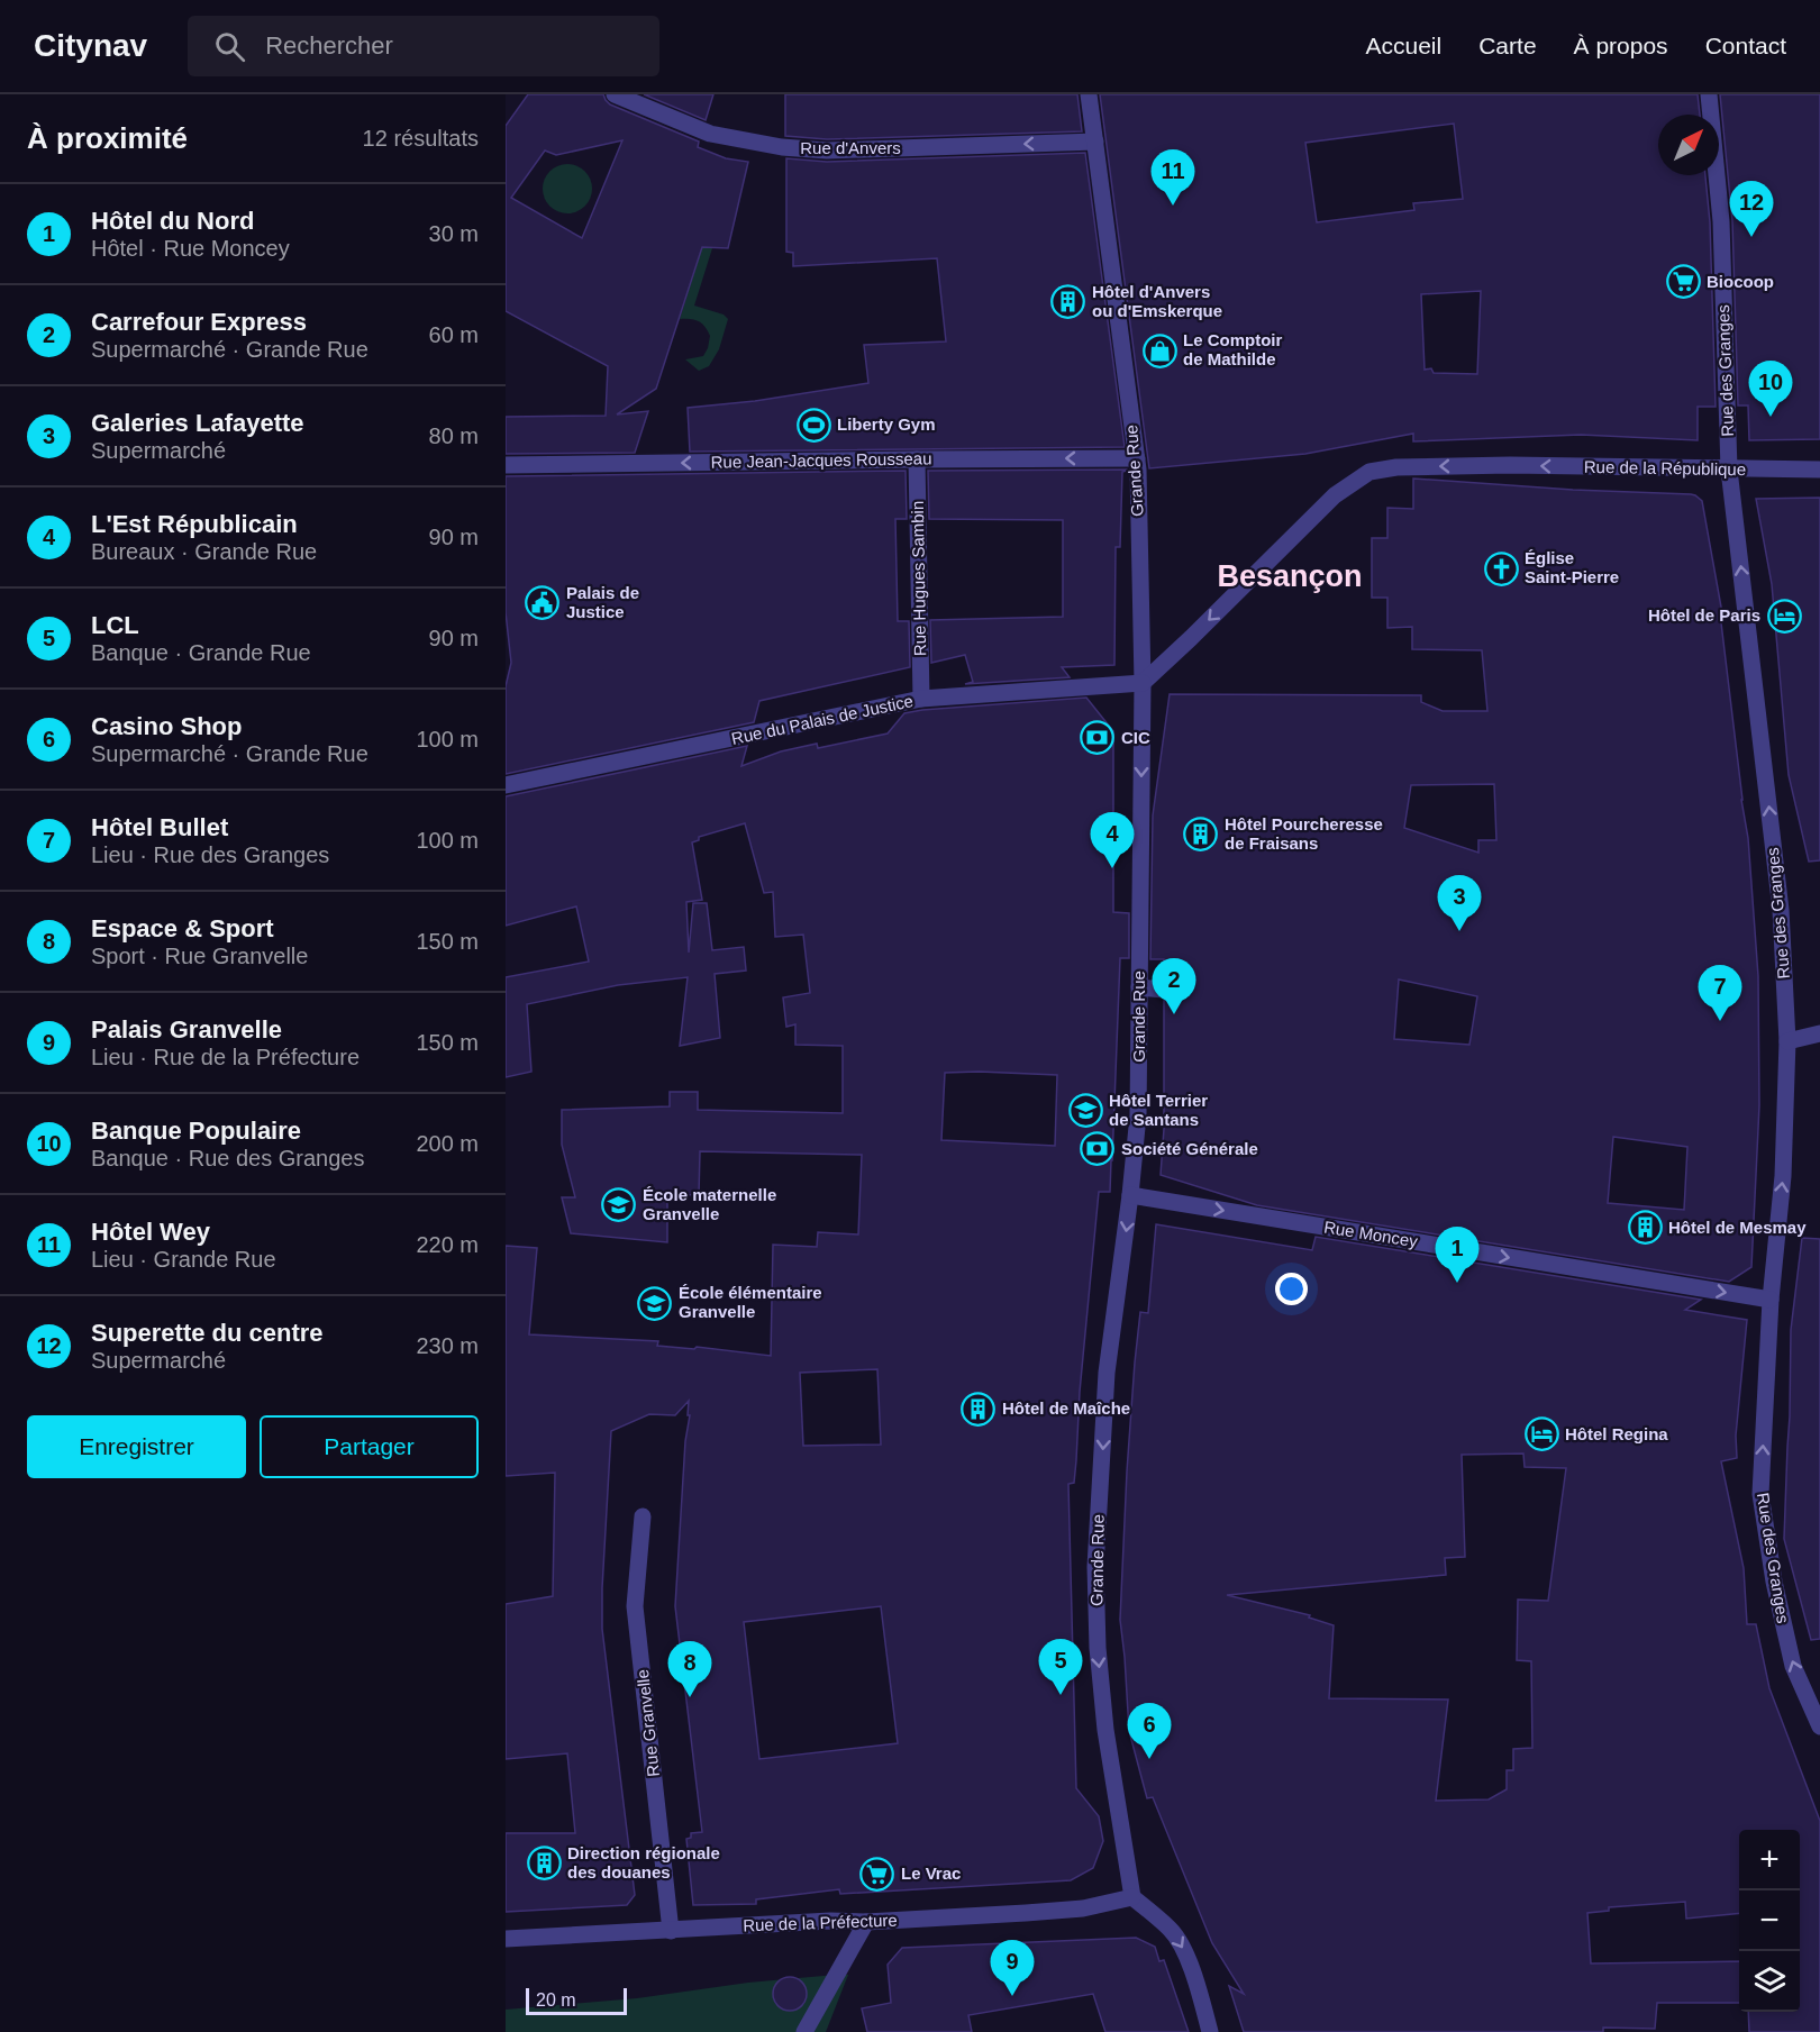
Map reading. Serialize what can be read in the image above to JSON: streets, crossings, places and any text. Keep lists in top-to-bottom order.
{
  "streets": {
    "street": [
      "Rue d'Anvers",
      "Rue des Granges",
      "Rue Jean-Jacques Rousseau",
      "Rue de la République",
      "Grande Rue",
      "Rue Hugues Sambin",
      "Rue du Palais de Justice",
      "Rue Moncey",
      "Rue Granvelle",
      "Rue de la Préfecture"
    ]
  },
  "crossings": [
    ["Rue d'Anvers", "Grande Rue"],
    ["Rue des Granges", "Rue de la République"],
    ["Rue des Granges", "Rue Moncey"],
    ["Rue Jean-Jacques Rousseau", "Grande Rue"],
    ["Rue Jean-Jacques Rousseau", "Rue Hugues Sambin"],
    ["Rue de la République", "Grande Rue"],
    ["Rue de la République", "Rue du Palais de Justice"],
    ["Grande Rue", "Rue du Palais de Justice"],
    ["Grande Rue", "Rue Moncey"],
    ["Grande Rue", "Rue de la Préfecture"],
    ["Rue Hugues Sambin", "Rue du Palais de Justice"],
    ["Rue Granvelle", "Rue de la Préfecture"]
  ],
  "one_way": [
    "Rue d'Anvers",
    "Rue des Granges",
    "Rue Jean-Jacques Rousseau",
    "Rue de la République",
    "Grande Rue",
    "Rue Moncey"
  ],
  "districts": ["Besançon"],
  "places": {
    "supermarket": ["Biocoop", "Le Vrac"],
    "building": [
      "Hôtel d'Anvers ou d'Emskerque",
      "Hôtel Pourcheresse de Fraisans",
      "Hôtel de Mesmay",
      "Hôtel de Maîche",
      "Direction régionale des douanes"
    ],
    "shop": ["Le Comptoir de Mathilde"],
    "sports": ["Liberty Gym"],
    "church": ["Église Saint-Pierre"],
    "public building": ["Palais de Justice"],
    "hotel": ["Hôtel de Paris", "Hôtel Regina"],
    "bank": ["CIC", "Société Générale"],
    "school or university": ["Hôtel Terrier de Santans", "École maternelle Granvelle", "École élémentaire Granvelle"]
  },
  "scale_bar": "20 m",
  "north": "top right",
  "page": {
    "header": "Citynav",
    "search": "Rechercher",
    "nav": [
      "Accueil",
      "Carte",
      "À propos",
      "Contact"
    ],
    "heading": ["À proximité", "12 résultats"],
    "pins": [
      "11",
      "12",
      "10",
      "4",
      "3",
      "2",
      "7",
      "1",
      "5",
      "8",
      "6",
      "9"
    ],
    "list": [
      {
        "mark": "1",
        "name": "Hôtel du Nord",
        "note": "Hôtel · Rue Moncey",
        "value": "30 m"
      },
      {
        "mark": "2",
        "name": "Carrefour Express",
        "note": "Supermarché · Grande Rue",
        "value": "60 m"
      },
      {
        "mark": "3",
        "name": "Galeries Lafayette",
        "note": "Supermarché",
        "value": "80 m"
      },
      {
        "mark": "4",
        "name": "L'Est Républicain",
        "note": "Bureaux · Grande Rue",
        "value": "90 m"
      },
      {
        "mark": "5",
        "name": "LCL",
        "note": "Banque · Grande Rue",
        "value": "90 m"
      },
      {
        "mark": "6",
        "name": "Casino Shop",
        "note": "Supermarché · Grande Rue",
        "value": "100 m"
      },
      {
        "mark": "7",
        "name": "Hôtel Bullet",
        "note": "Lieu · Rue des Granges",
        "value": "100 m"
      },
      {
        "mark": "8",
        "name": "Espace & Sport",
        "note": "Sport · Rue Granvelle",
        "value": "150 m"
      },
      {
        "mark": "9",
        "name": "Palais Granvelle",
        "note": "Lieu · Rue de la Préfecture",
        "value": "150 m"
      },
      {
        "mark": "10",
        "name": "Banque Populaire",
        "note": "Banque · Rue des Granges",
        "value": "200 m"
      },
      {
        "mark": "11",
        "name": "Hôtel Wey",
        "note": "Lieu · Grande Rue",
        "value": "220 m"
      },
      {
        "mark": "12",
        "name": "Superette du centre",
        "note": "Supermarché",
        "value": "230 m"
      }
    ],
    "buttons": ["Enregistrer", "Partager"],
    "map_buttons": ["+", "−"],
    "scale": "20 m"
  }
}
